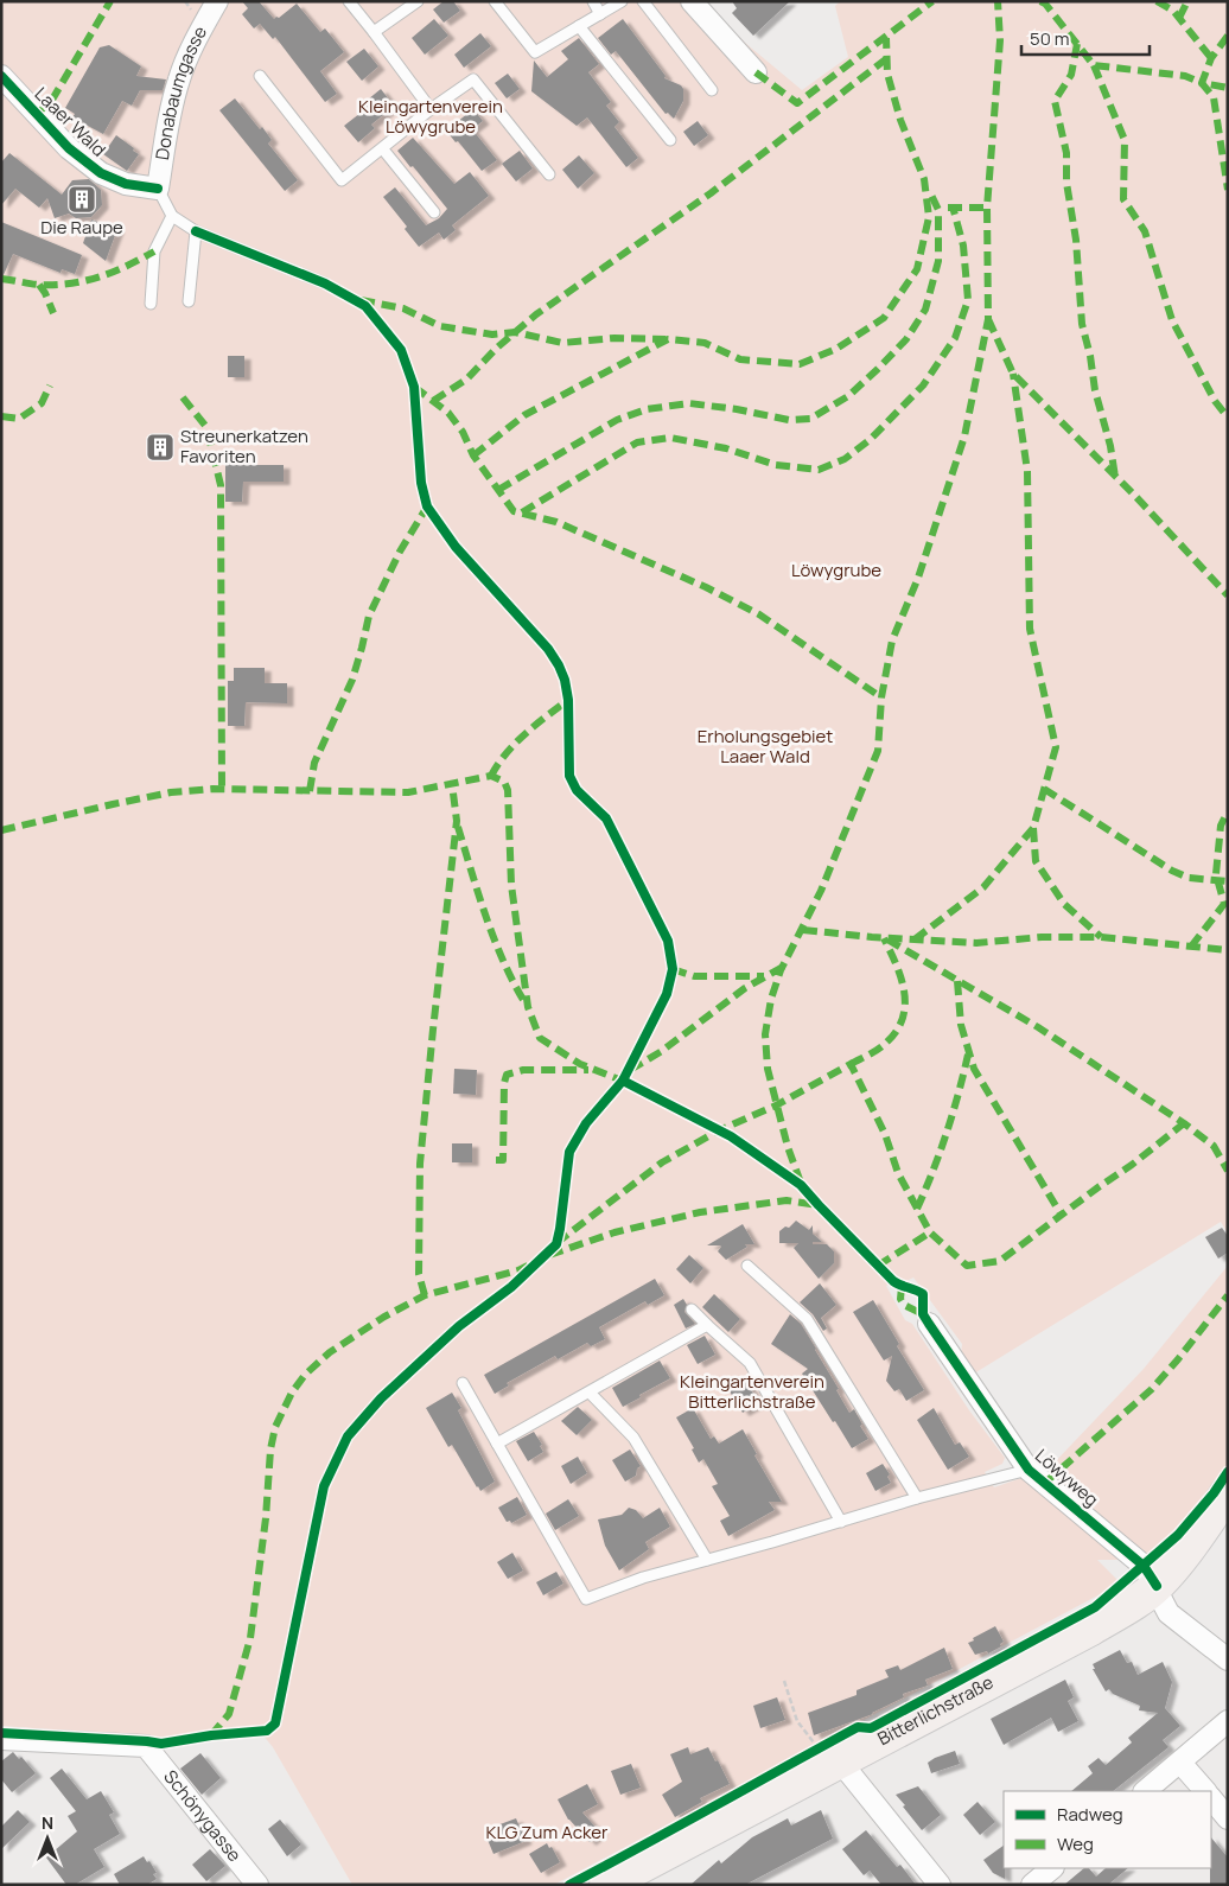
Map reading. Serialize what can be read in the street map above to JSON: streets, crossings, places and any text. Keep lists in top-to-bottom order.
{
  "streets": {
    "main road": ["Bitterlichstraße"],
    "street": [
      "Donabaumgasse",
      "Laaer Wald",
      "Löwyweg",
      "Schönygasse"
    ]
  },
  "crossings": [
    ["Donabaumgasse", "Laaer Wald"],
    ["Löwyweg", "Bitterlichstraße"]
  ],
  "parks": [
    "Kleingartenverein Löwygrube",
    "Löwygrube",
    "Erholungsgebiet Laaer Wald",
    "Kleingartenverein Bitterlichstraße",
    "KLG Zum Acker"
  ],
  "places": {
    "building": ["Die Raupe", "Streunerkatzen Favoriten"]
  },
  "legend": ["Radweg", "Weg"],
  "scale_bar": "50 m",
  "north": "top"
}
